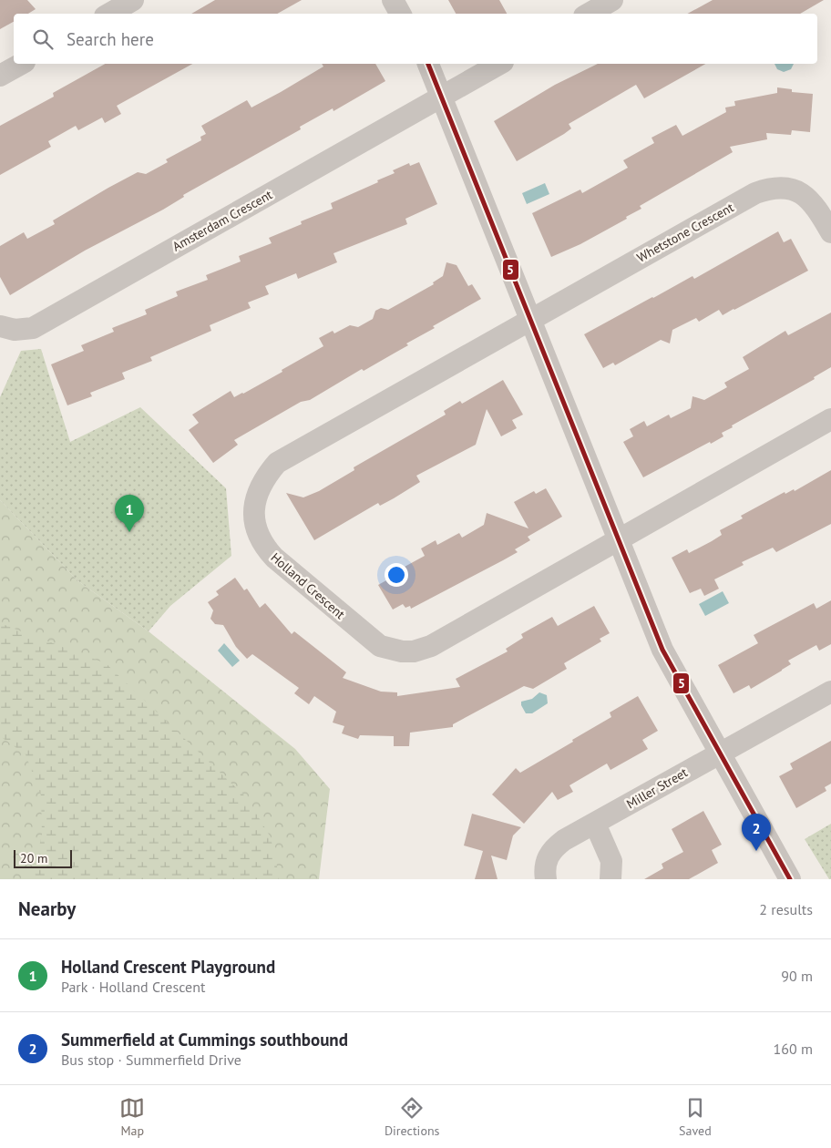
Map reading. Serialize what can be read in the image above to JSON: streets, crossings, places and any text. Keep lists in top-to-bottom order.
{
  "streets": {
    "street": [
      "Amsterdam Crescent",
      "Whetstone Crescent",
      "Holland Crescent",
      "Miller Street"
    ]
  },
  "crossings": [
    ["Whetstone Crescent", "Holland Crescent"]
  ],
  "lines": ["transit line 5"],
  "scale_bar": "20 m",
  "page": {
    "search": "Search here",
    "pins": ["1", "2"],
    "scale": "20 m",
    "heading": ["Nearby", "2 results"],
    "list": [
      {
        "mark": "1",
        "name": "Holland Crescent Playground",
        "note": "Park · Holland Crescent",
        "value": "90 m"
      },
      {
        "mark": "2",
        "name": "Summerfield at Cummings southbound",
        "note": "Bus stop · Summerfield Drive",
        "value": "160 m"
      }
    ],
    "nav": ["Map", "Directions", "Saved"]
  }
}
